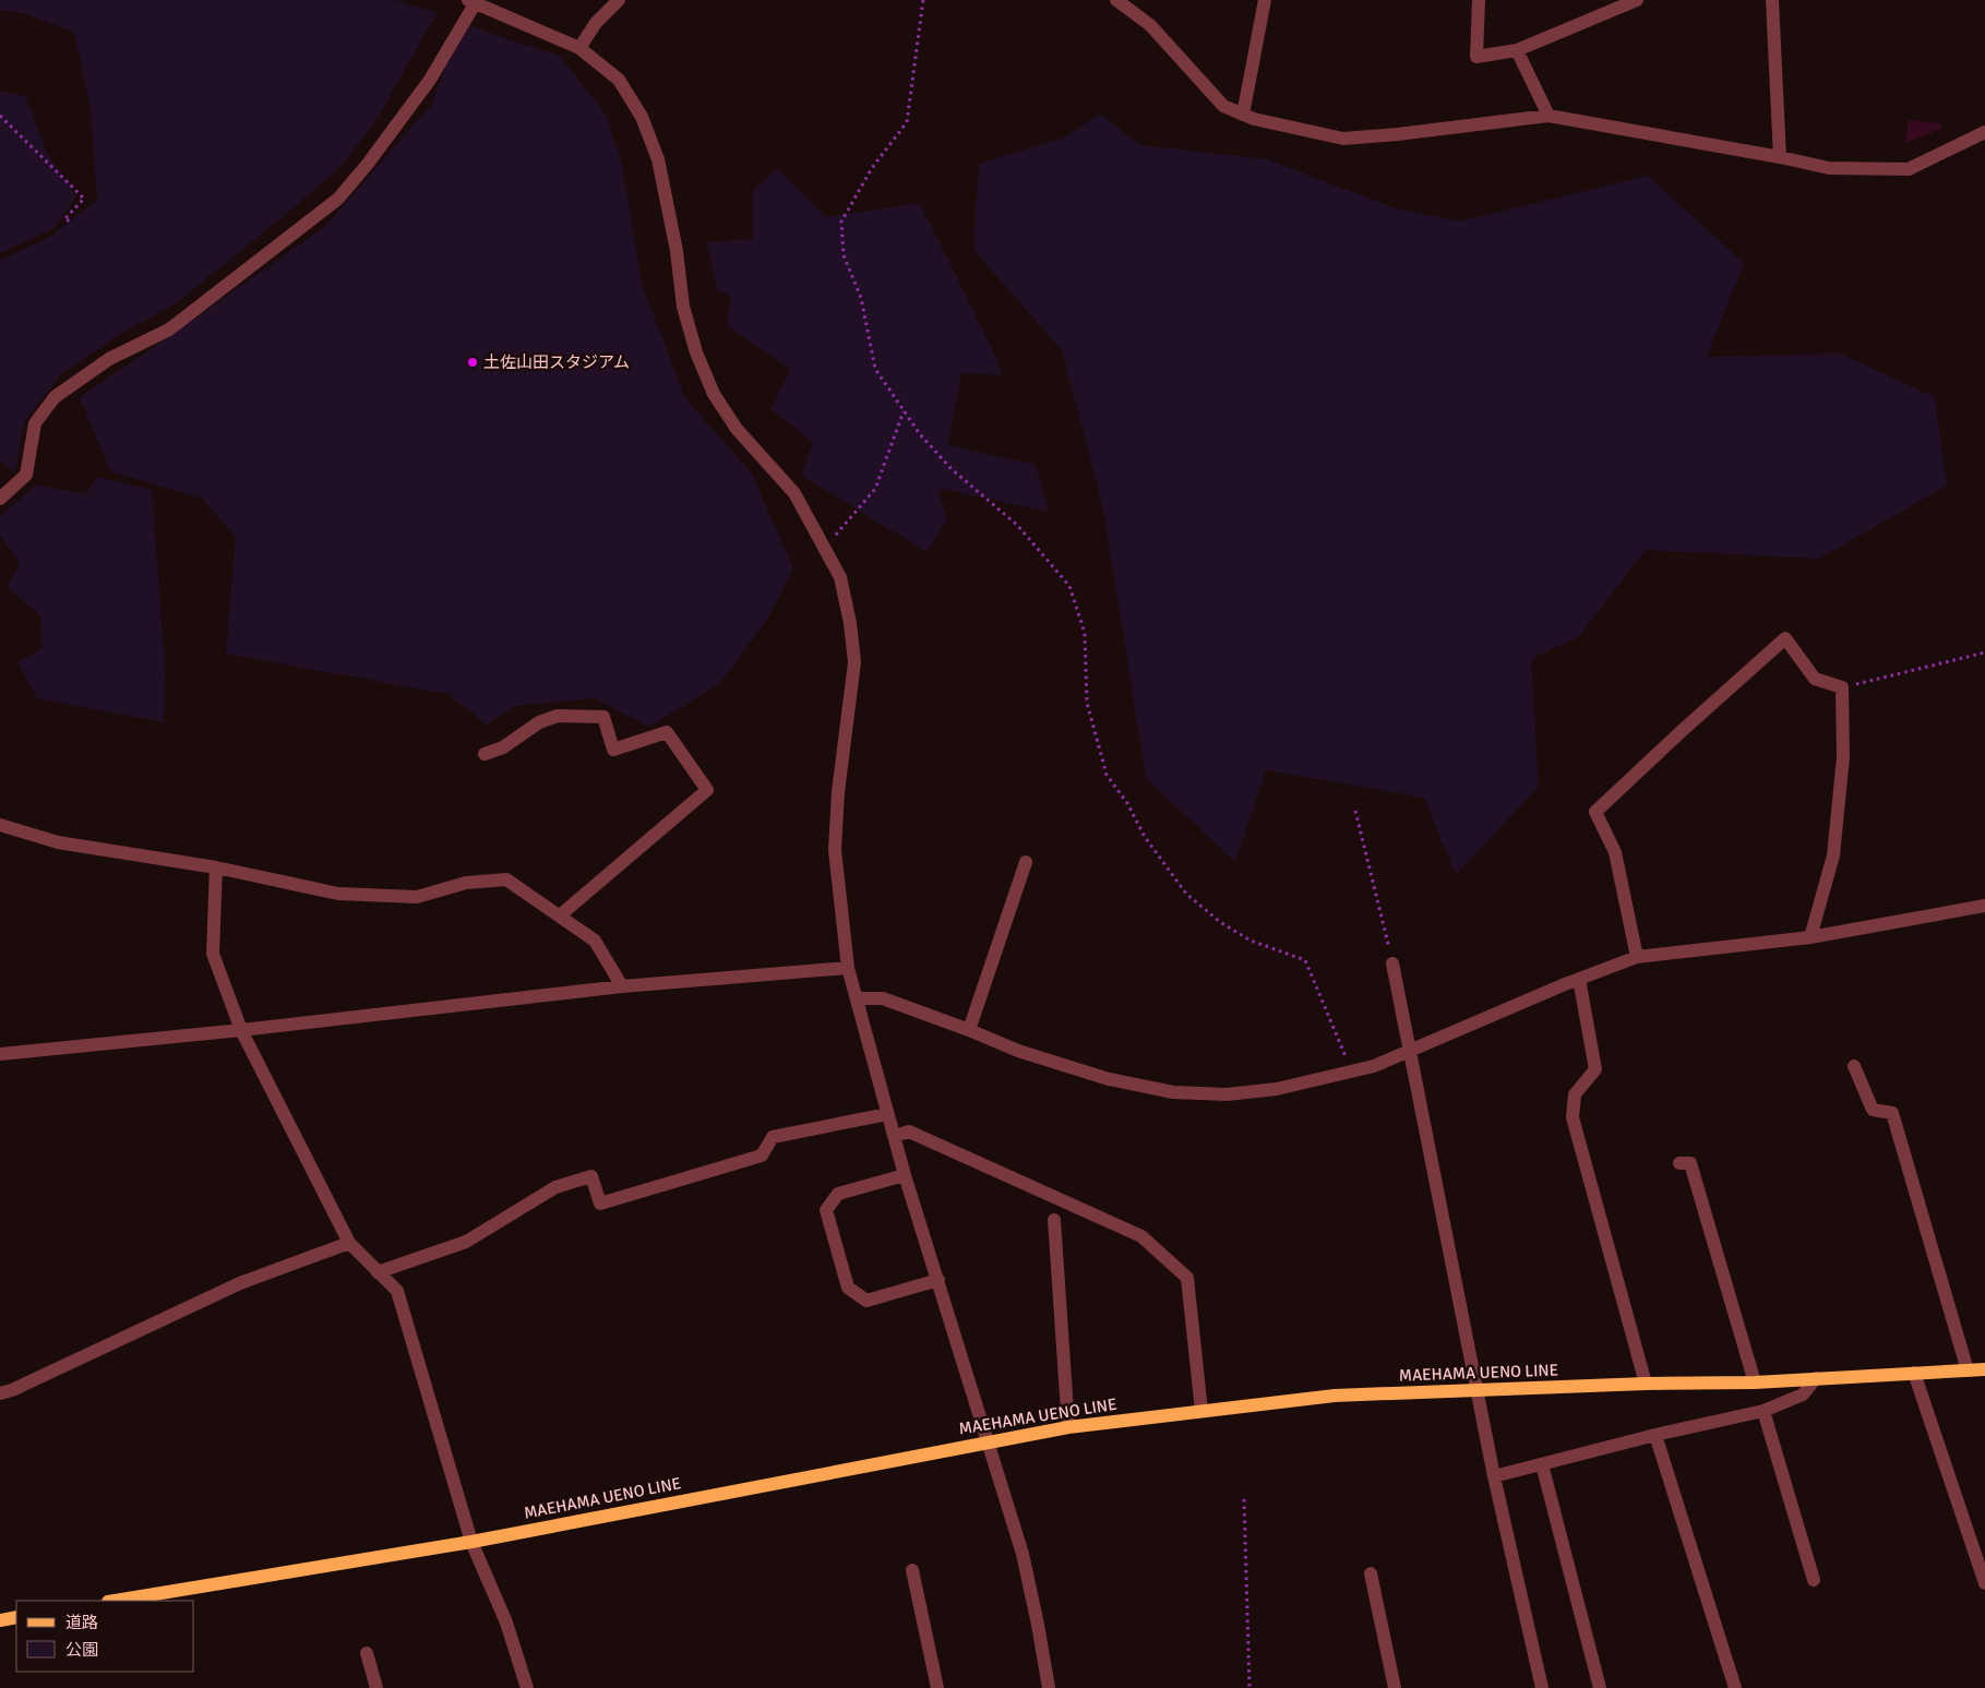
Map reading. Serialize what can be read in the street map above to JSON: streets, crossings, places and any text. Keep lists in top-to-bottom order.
{
  "streets": {
    "main road": ["MAEHAMA UENO LINE"]
  },
  "places": ["土佐山田スタジアム"],
  "legend": ["道路", "公園"]
}
